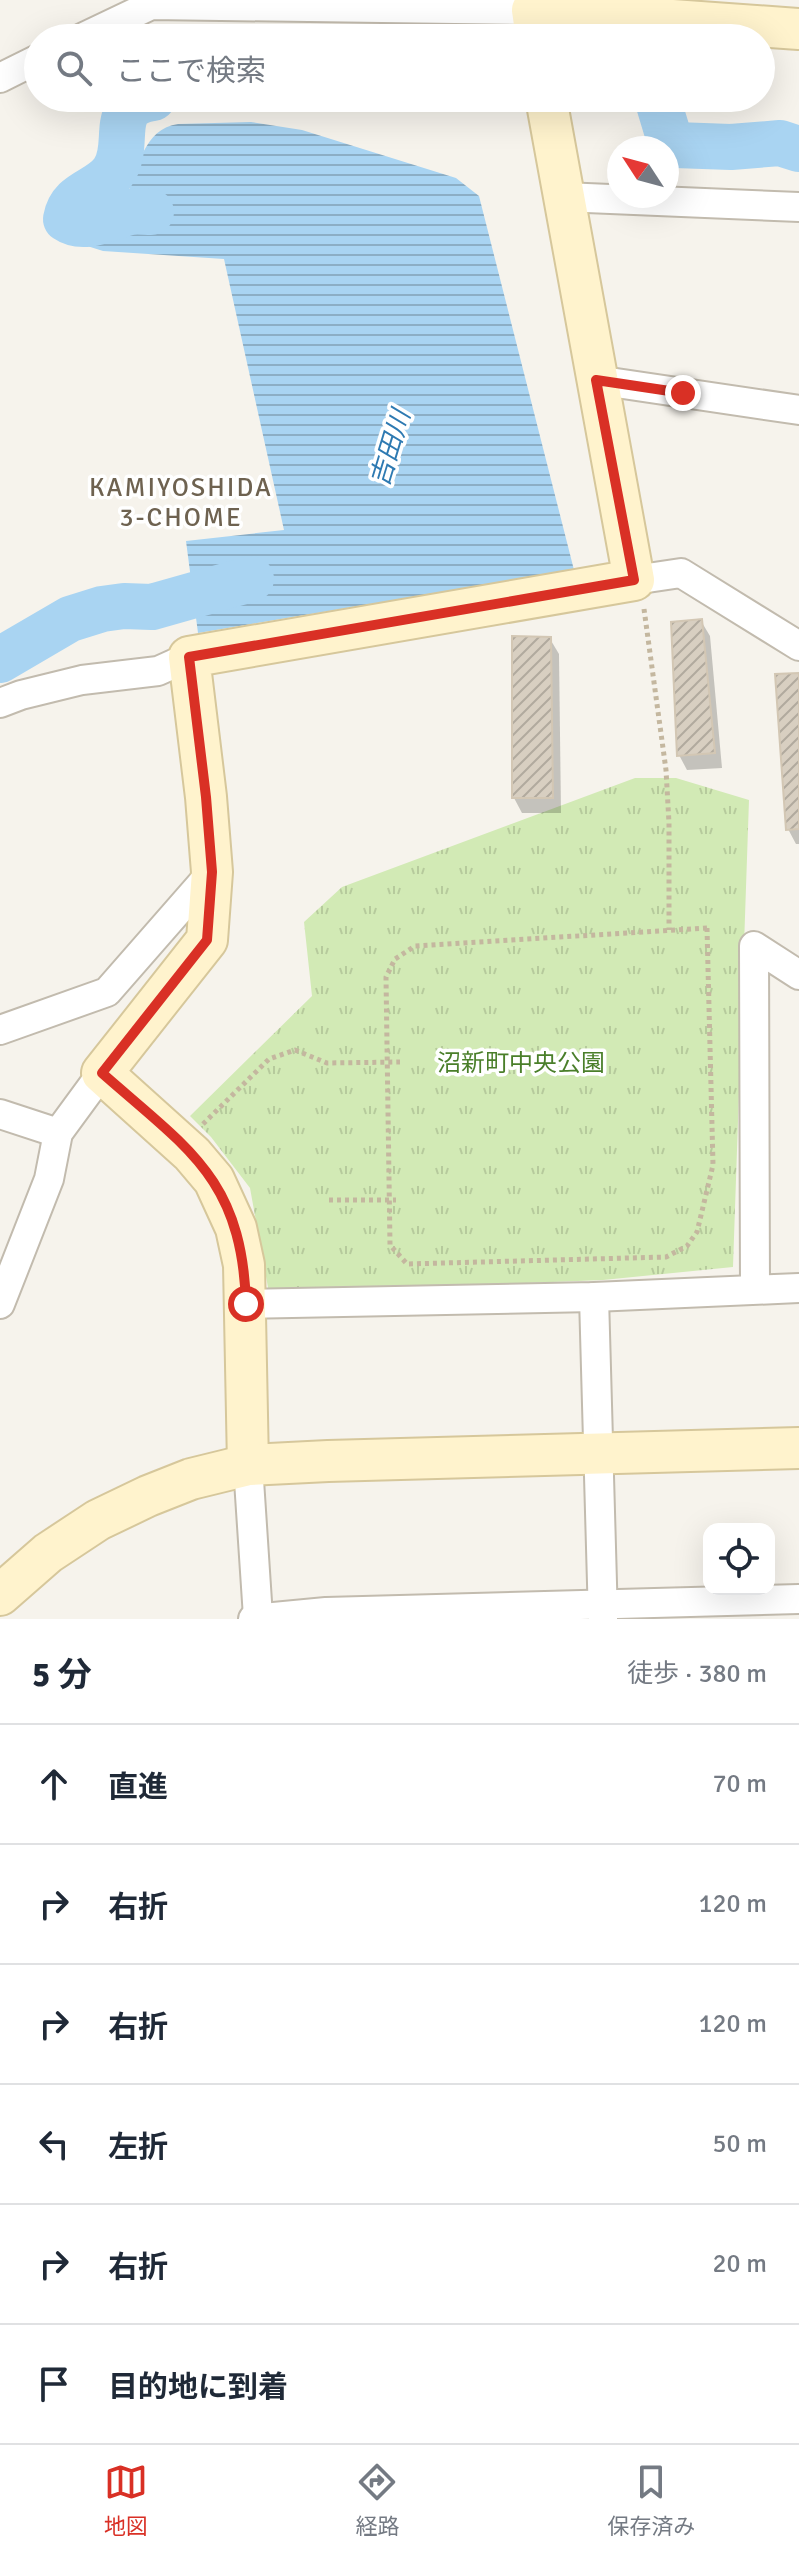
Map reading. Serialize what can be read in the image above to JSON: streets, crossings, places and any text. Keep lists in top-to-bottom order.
{
  "districts": ["KAMIYOSHIDA 3-CHOME"],
  "water": ["吉田川"],
  "parks": ["沼新町中央公園"],
  "north": "top left",
  "page": {
    "search": "ここで検索",
    "heading": ["5 分", "徒歩 · 380 m"],
    "list": [
      ["直進", "70 m"],
      ["右折", "120 m"],
      ["右折", "120 m"],
      ["左折", "50 m"],
      ["右折", "20 m"],
      "目的地に到着"
    ],
    "nav": ["地図", "経路", "保存済み"]
  }
}
